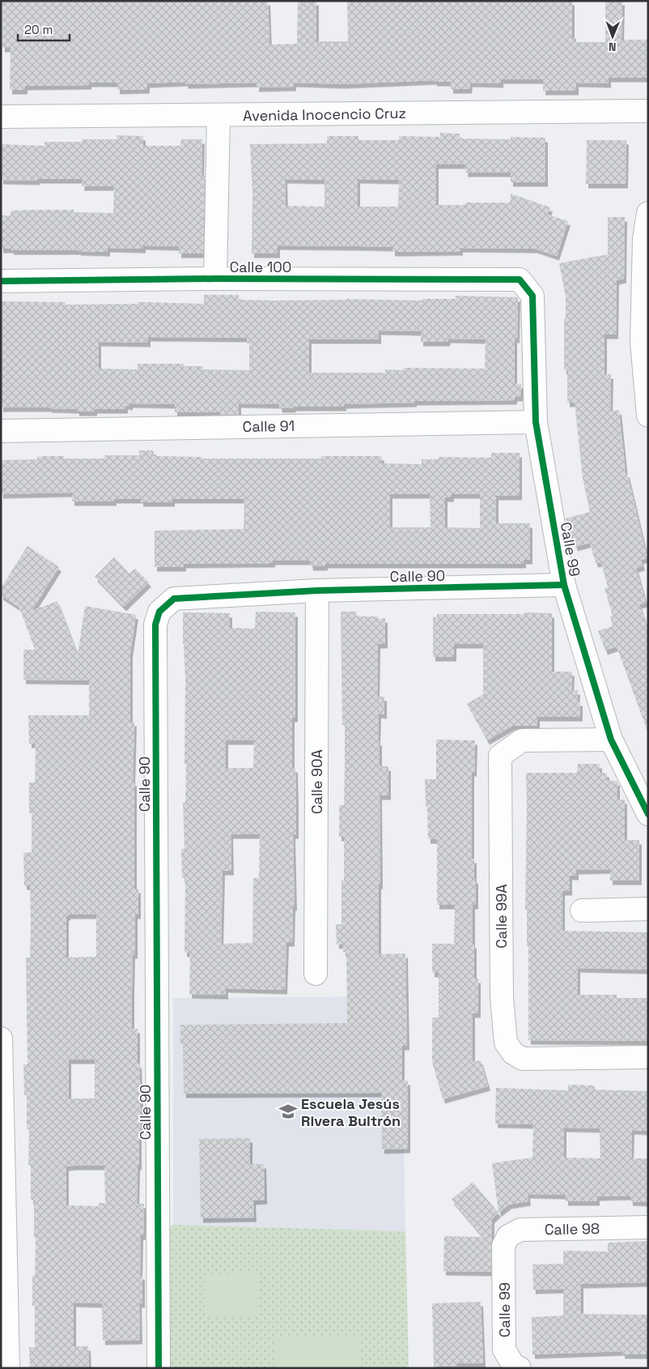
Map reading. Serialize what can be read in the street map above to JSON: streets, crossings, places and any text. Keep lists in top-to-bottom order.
{
  "streets": {
    "street": [
      "Avenida Inocencio Cruz",
      "Calle 100",
      "Calle 91",
      "Calle 99",
      "Calle 90",
      "Calle 90A",
      "Calle 99A",
      "Calle 98"
    ]
  },
  "crossings": [
    ["Avenida Inocencio Cruz", "Calle 100"],
    ["Calle 100", "Calle 99"],
    ["Calle 91", "Calle 99"],
    ["Calle 99", "Calle 90"],
    ["Calle 99", "Calle 99A"],
    ["Calle 99", "Calle 98"],
    ["Calle 90", "Calle 90A"]
  ],
  "places": {
    "school or university": ["Escuela Jesús Rivera Bultrón"]
  },
  "scale_bar": "20 m",
  "north": "bottom"
}
